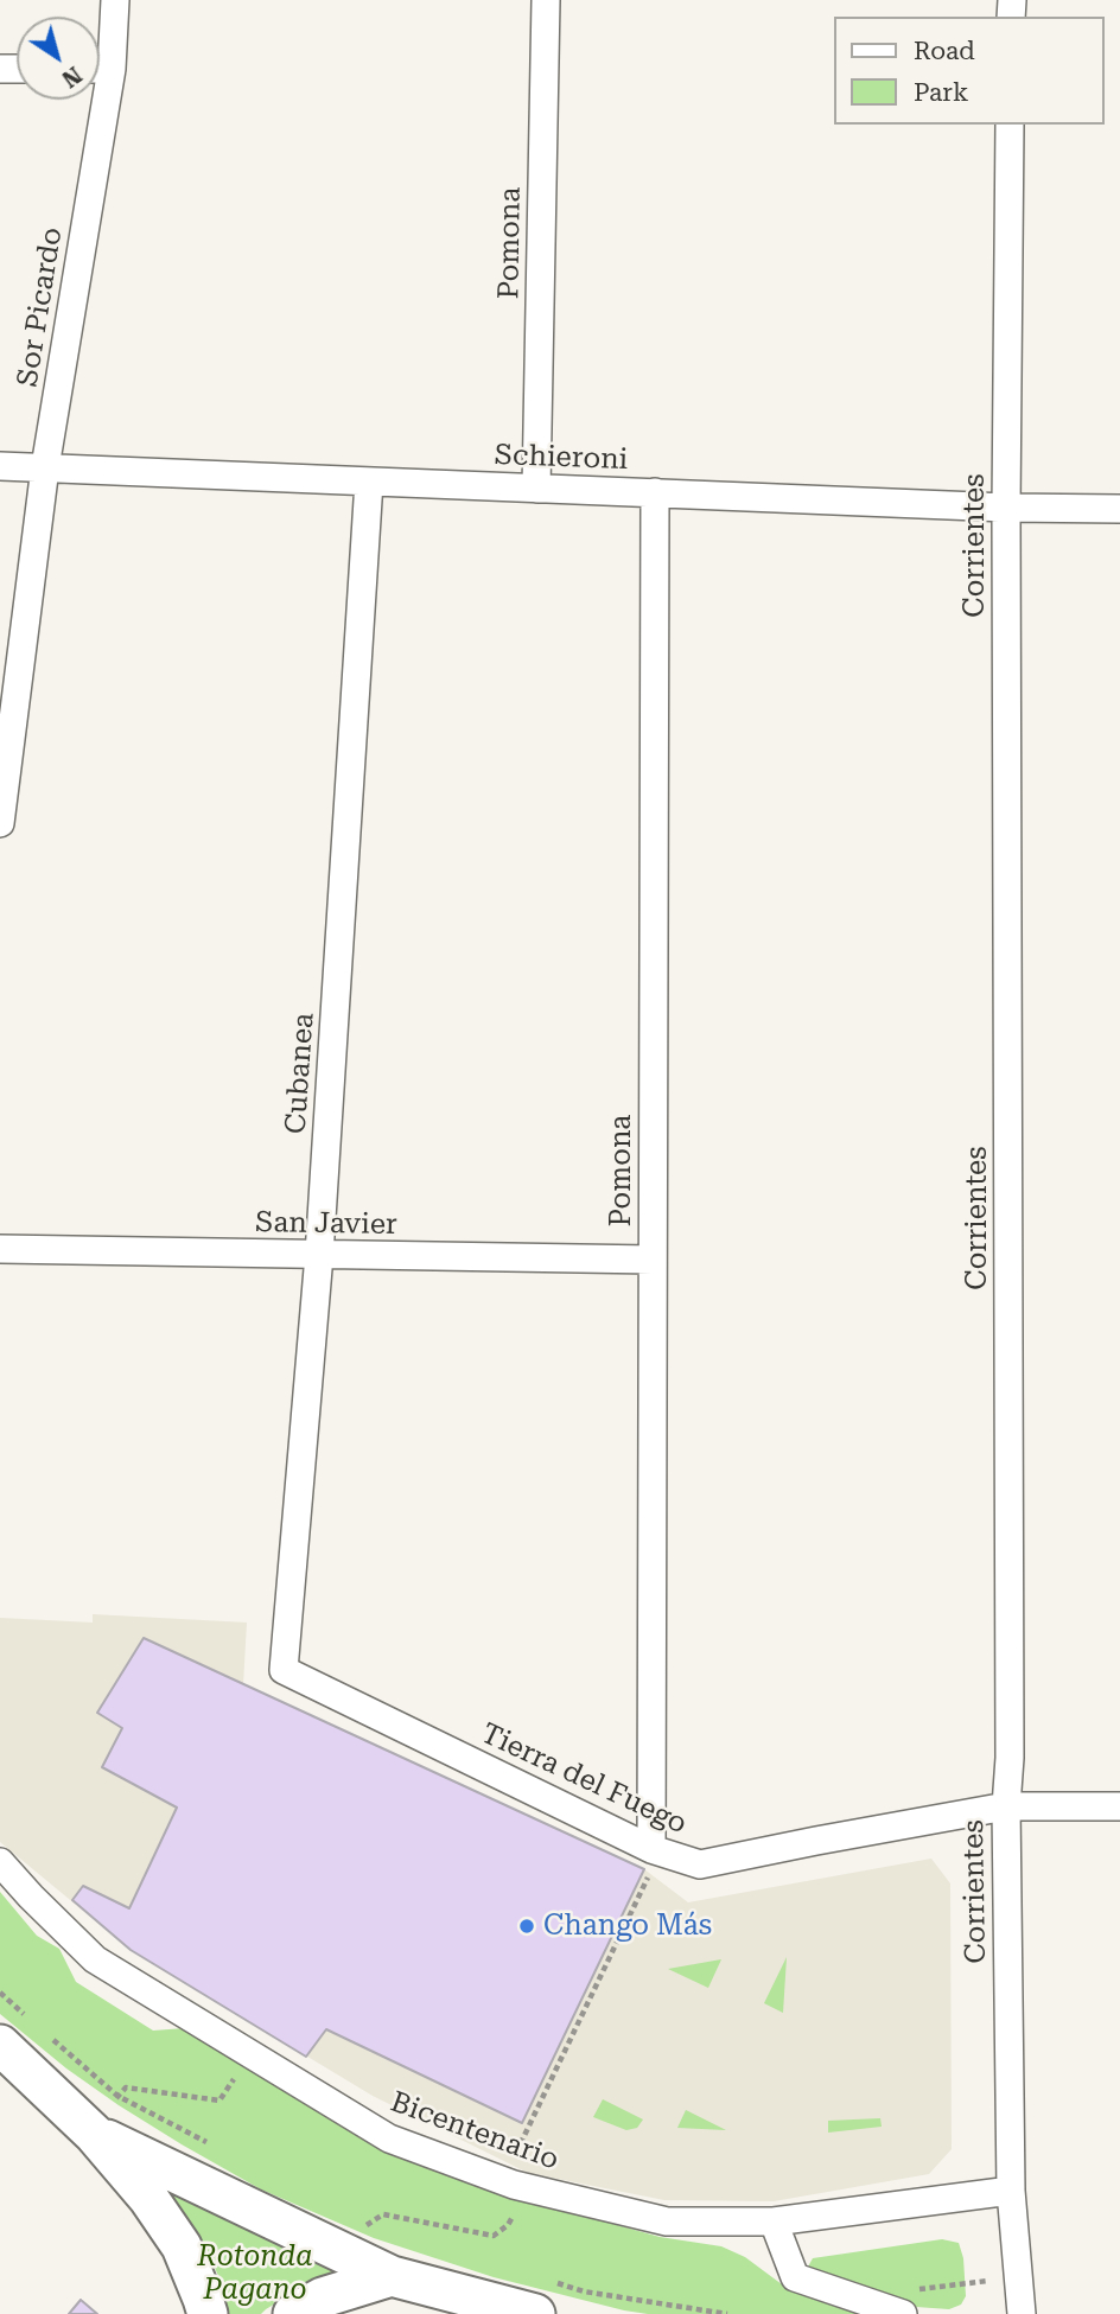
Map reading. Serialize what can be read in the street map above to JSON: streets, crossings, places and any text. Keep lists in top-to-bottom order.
{
  "streets": {
    "street": [
      "Pomona",
      "Sor Picardo",
      "Schieroni",
      "Corrientes",
      "Cubanea",
      "San Javier",
      "Tierra del Fuego",
      "Bicentenario"
    ]
  },
  "crossings": [
    ["Pomona", "Schieroni"],
    ["Pomona", "San Javier"],
    ["Pomona", "Tierra del Fuego"],
    ["Sor Picardo", "Schieroni"],
    ["Schieroni", "Corrientes"],
    ["Schieroni", "Cubanea"],
    ["Corrientes", "Tierra del Fuego"],
    ["Corrientes", "Bicentenario"],
    ["Cubanea", "San Javier"],
    ["Cubanea", "Tierra del Fuego"]
  ],
  "parks": ["Rotonda Pagano"],
  "places": ["Chango Más"],
  "legend": ["Road", "Park"],
  "north": "bottom right"
}
